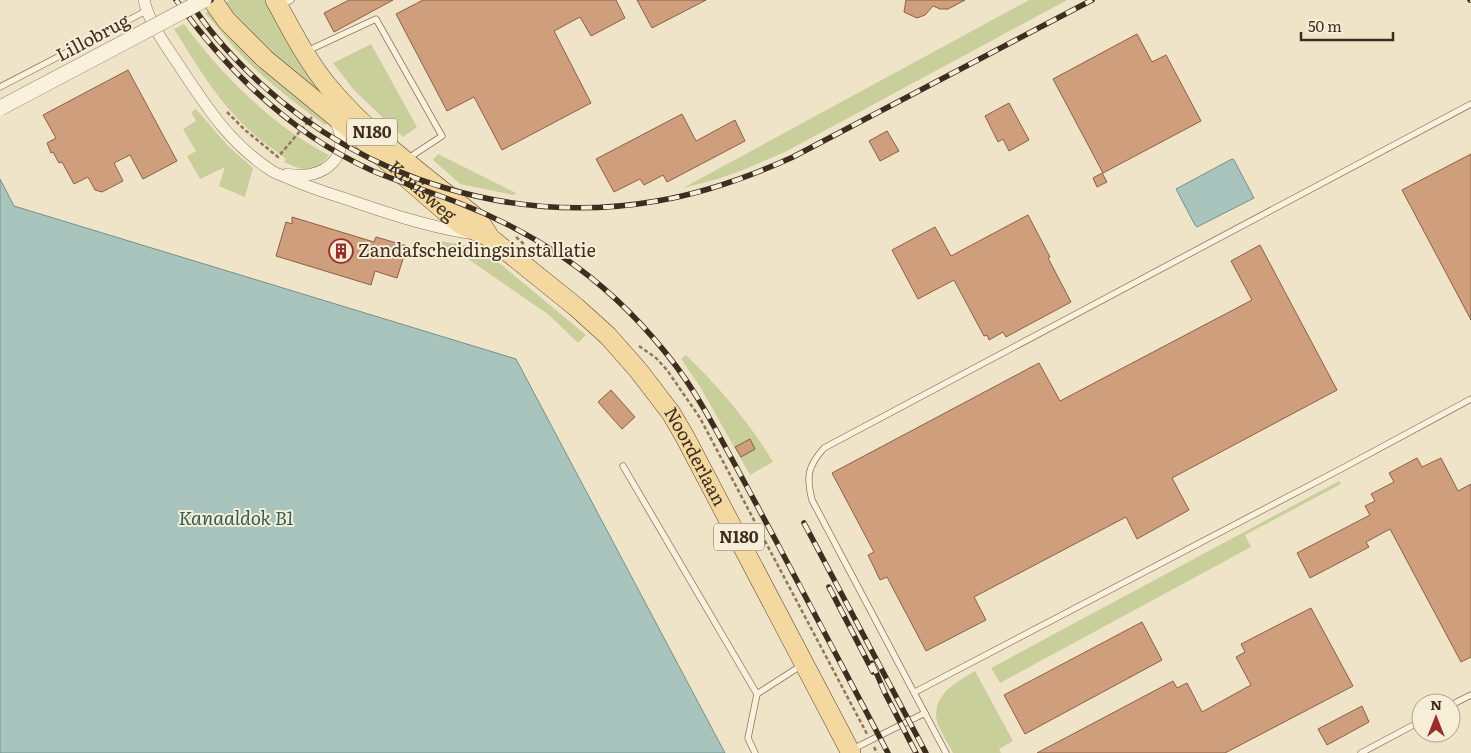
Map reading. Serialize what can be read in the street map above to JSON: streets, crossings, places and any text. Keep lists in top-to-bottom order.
{
  "streets": {
    "main road": ["N180", "Kruisweg", "Noorderlaan"],
    "street": ["Lillobrug"]
  },
  "crossings": [
    ["Kruisweg", "Noorderlaan"]
  ],
  "water": ["Kanaaldok B1"],
  "places": {
    "building": ["Zandafscheidingsinstallatie"]
  },
  "scale_bar": "50 m",
  "north": "top"
}
